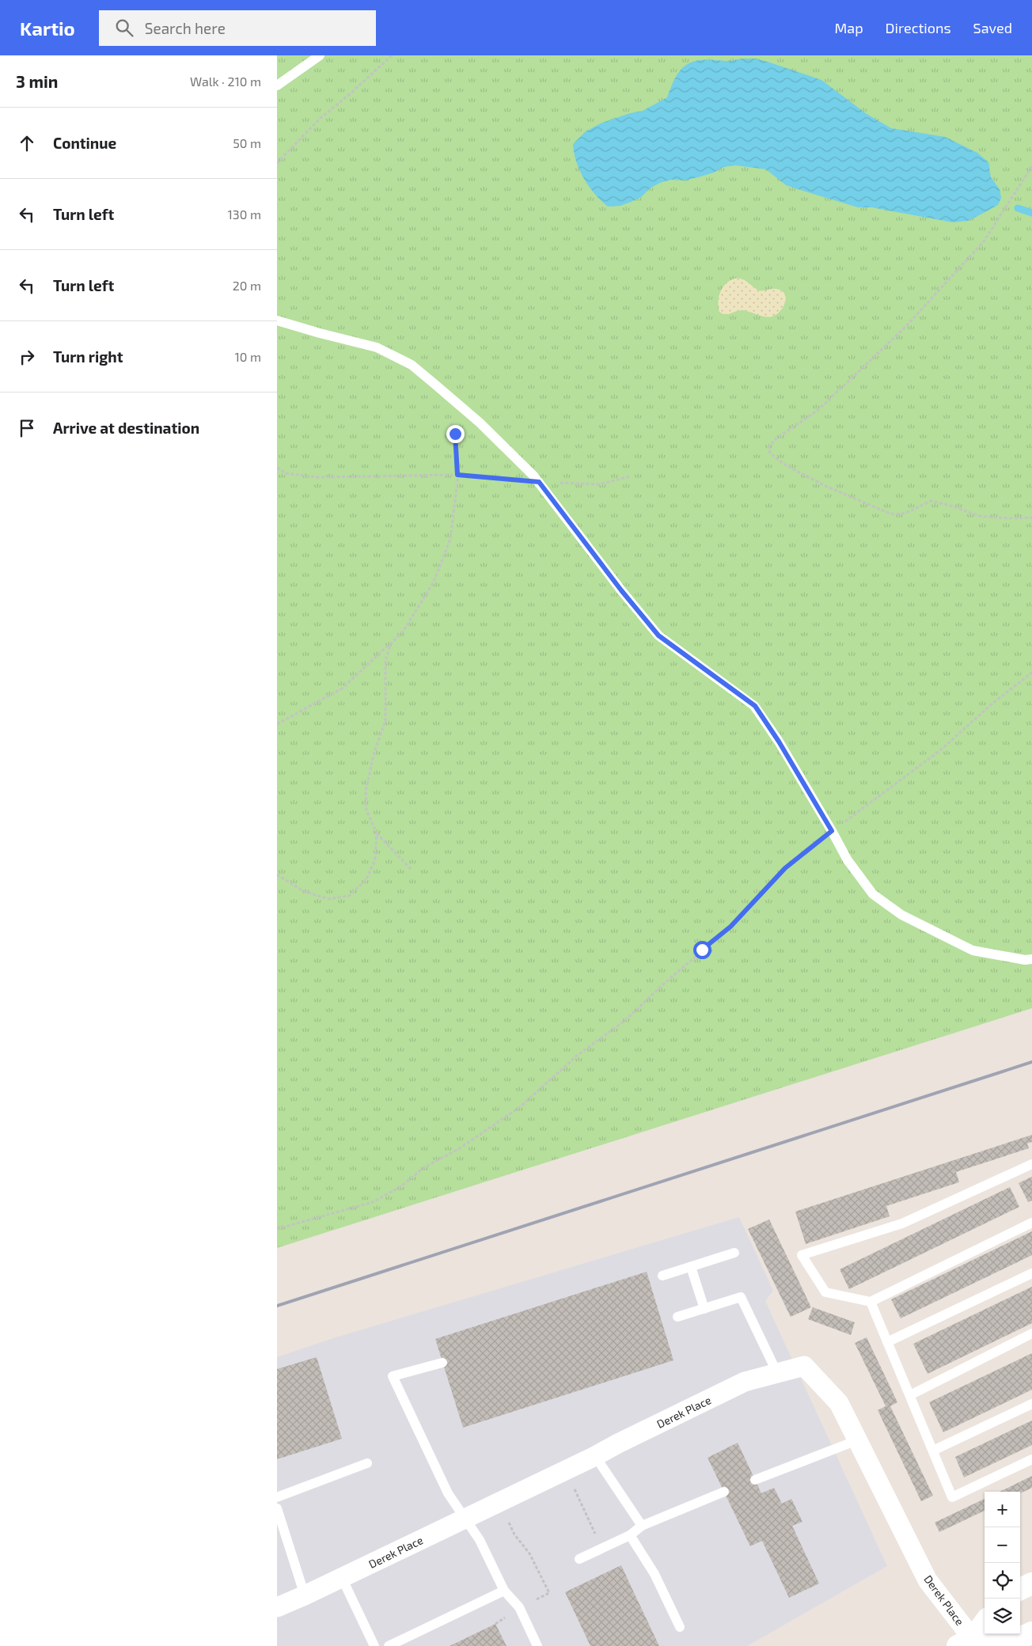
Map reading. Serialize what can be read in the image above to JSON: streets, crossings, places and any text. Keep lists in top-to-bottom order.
{
  "streets": {
    "street": ["Derek Place"]
  },
  "page": {
    "header": "Kartio",
    "search": "Search here",
    "nav": ["Map", "Directions", "Saved"],
    "heading": ["3 min", "Walk · 210 m"],
    "list": [
      ["Continue", "50 m"],
      ["Turn left", "130 m"],
      ["Turn left", "20 m"],
      ["Turn right", "10 m"],
      "Arrive at destination"
    ],
    "map_buttons": ["+", "−"]
  }
}
